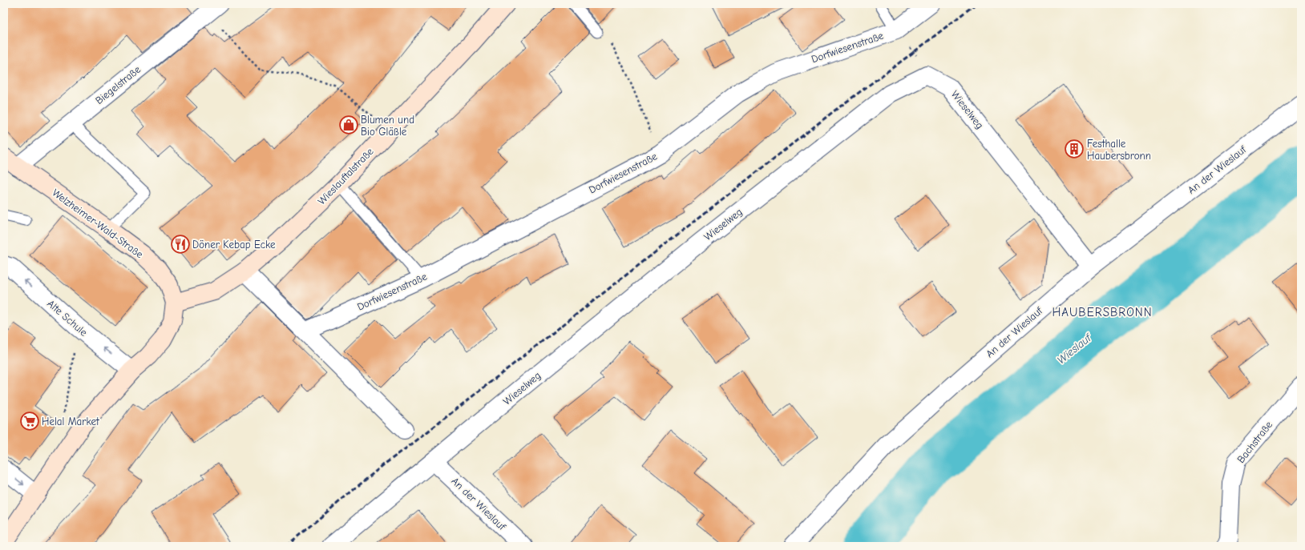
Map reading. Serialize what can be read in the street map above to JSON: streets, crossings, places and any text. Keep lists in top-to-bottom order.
{
  "streets": {
    "street": [
      "Dorfwiesenstraße",
      "Biegelstraße",
      "Wieselweg",
      "An der Wieslauf",
      "Wieslauftalstraße",
      "Welzheimer-Wald-Straße",
      "Alte Schule",
      "Bachstraße"
    ]
  },
  "crossings": [
    ["Biegelstraße", "Welzheimer-Wald-Straße"],
    ["Wieselweg", "An der Wieslauf"],
    ["Wieslauftalstraße", "Welzheimer-Wald-Straße"]
  ],
  "one_way": ["Alte Schule"],
  "districts": ["HAUBERSBRONN"],
  "water": ["Wieslauf"],
  "places": {
    "shop": ["Blumen und Bio Gläßle"],
    "building": ["Festhalle Haubersbronn"],
    "restaurant": ["Döner Kebap Ecke"],
    "supermarket": ["Helal Market"]
  }
}
